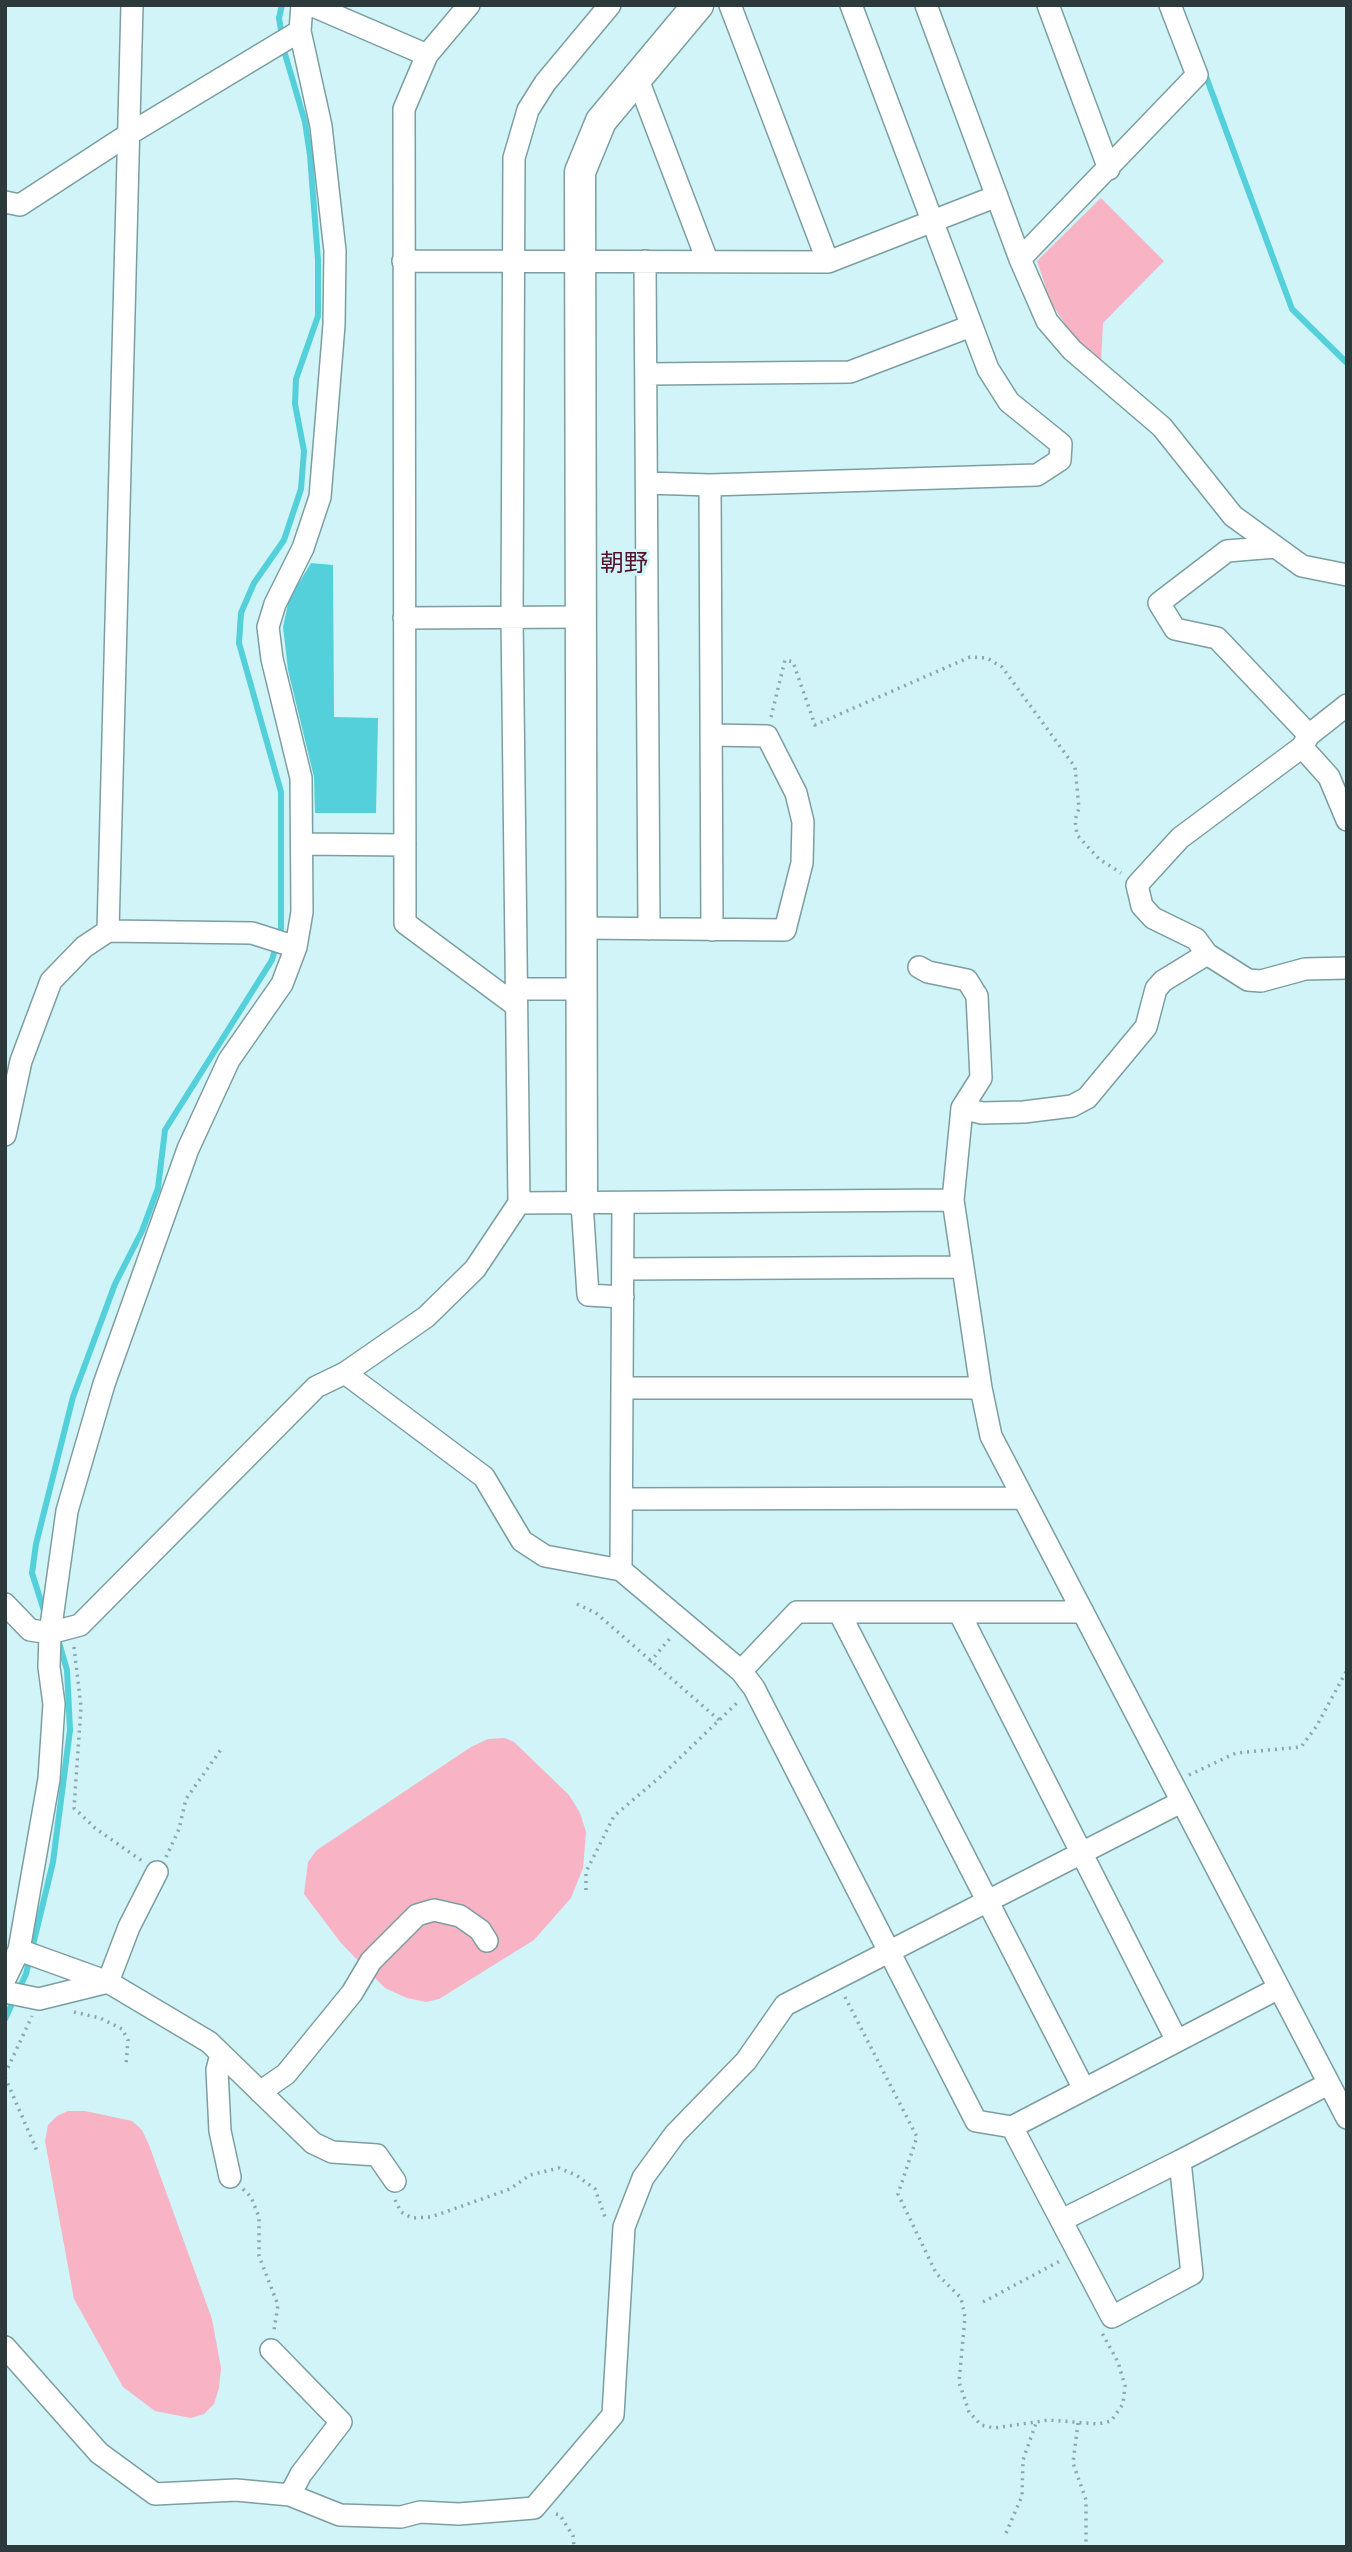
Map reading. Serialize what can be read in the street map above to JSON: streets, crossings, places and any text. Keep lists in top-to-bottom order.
{
  "districts": ["朝野"]
}
